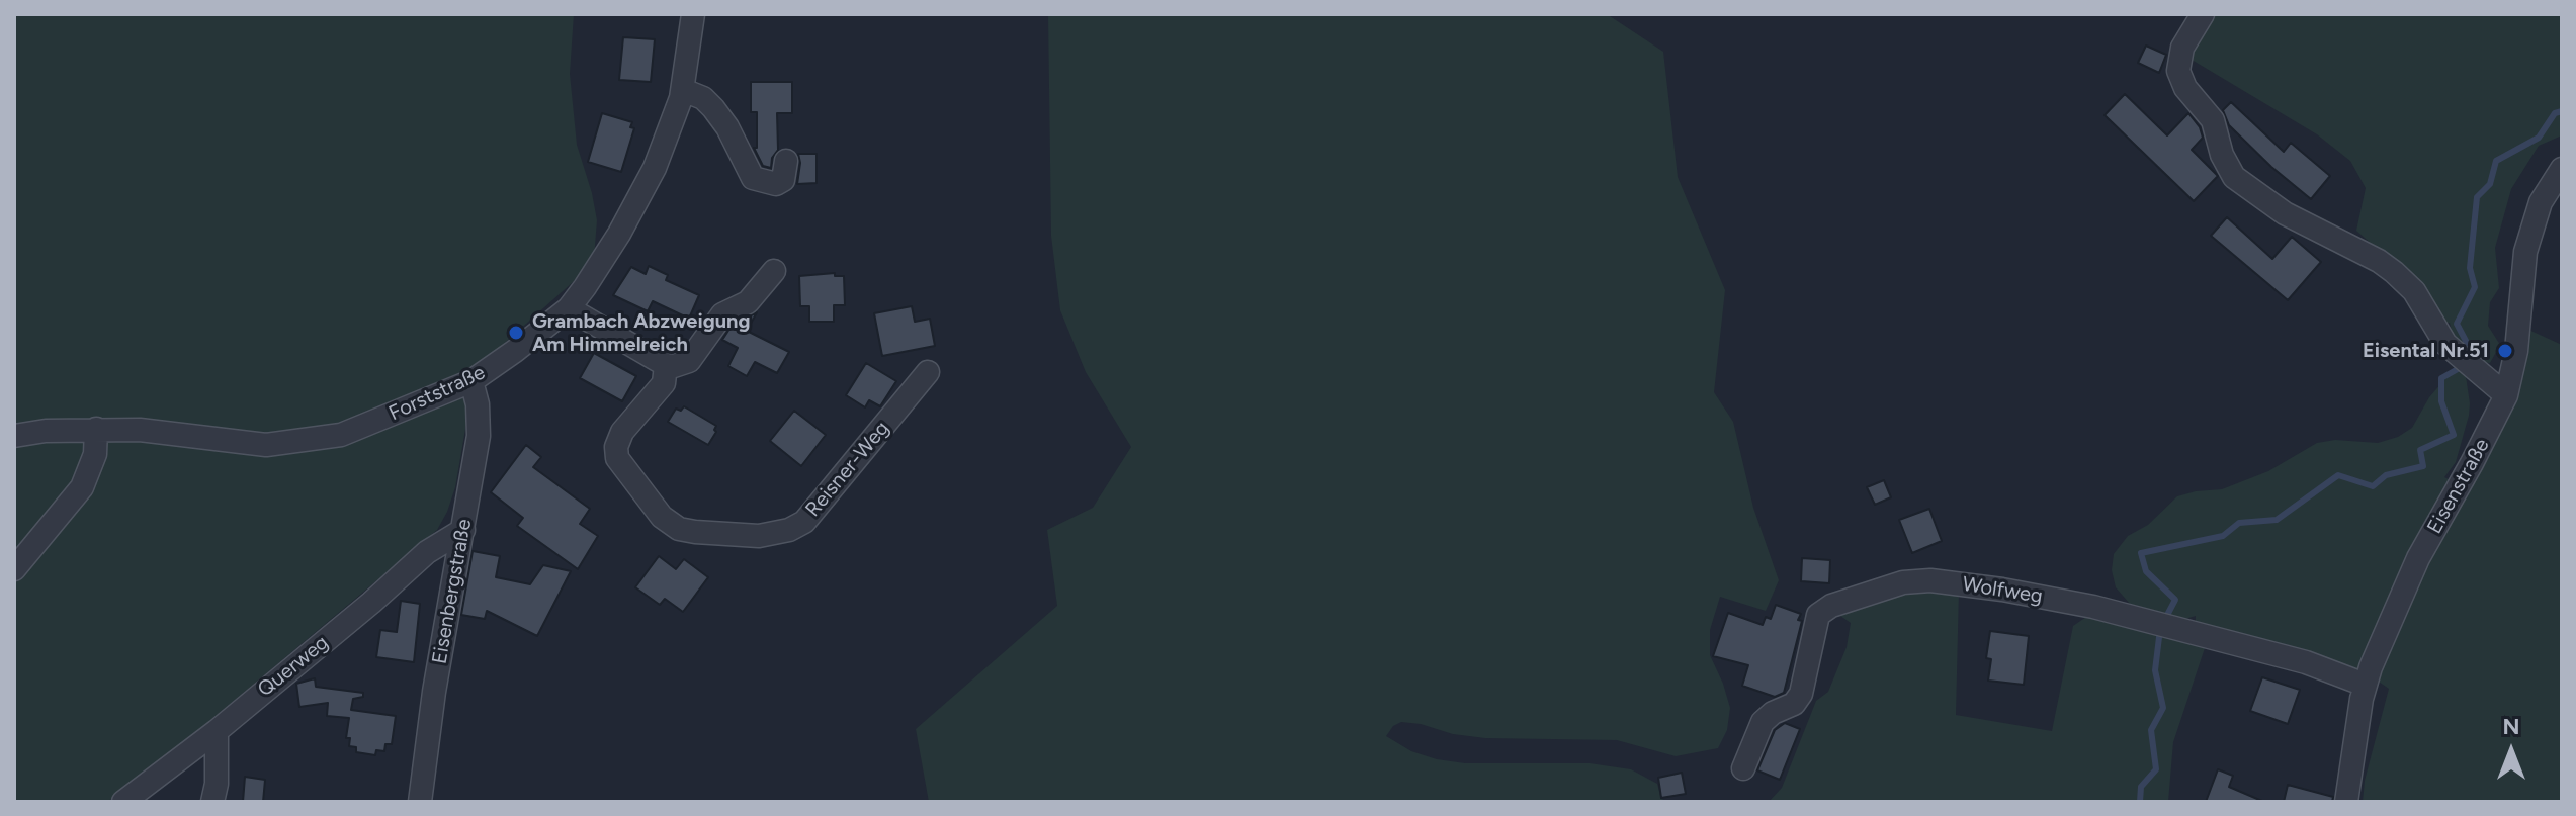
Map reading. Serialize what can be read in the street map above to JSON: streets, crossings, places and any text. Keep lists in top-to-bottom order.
{
  "streets": {
    "street": [
      "Forststraße",
      "Reisner-Weg",
      "Eisenstraße",
      "Wolfweg",
      "Eisenbergstraße",
      "Querweg"
    ]
  },
  "crossings": [
    ["Forststraße", "Eisenbergstraße"],
    ["Eisenstraße", "Wolfweg"],
    ["Eisenbergstraße", "Querweg"]
  ],
  "places": ["Grambach Abzweigung Am Himmelreich", "Eisental Nr.51"],
  "north": "top"
}
